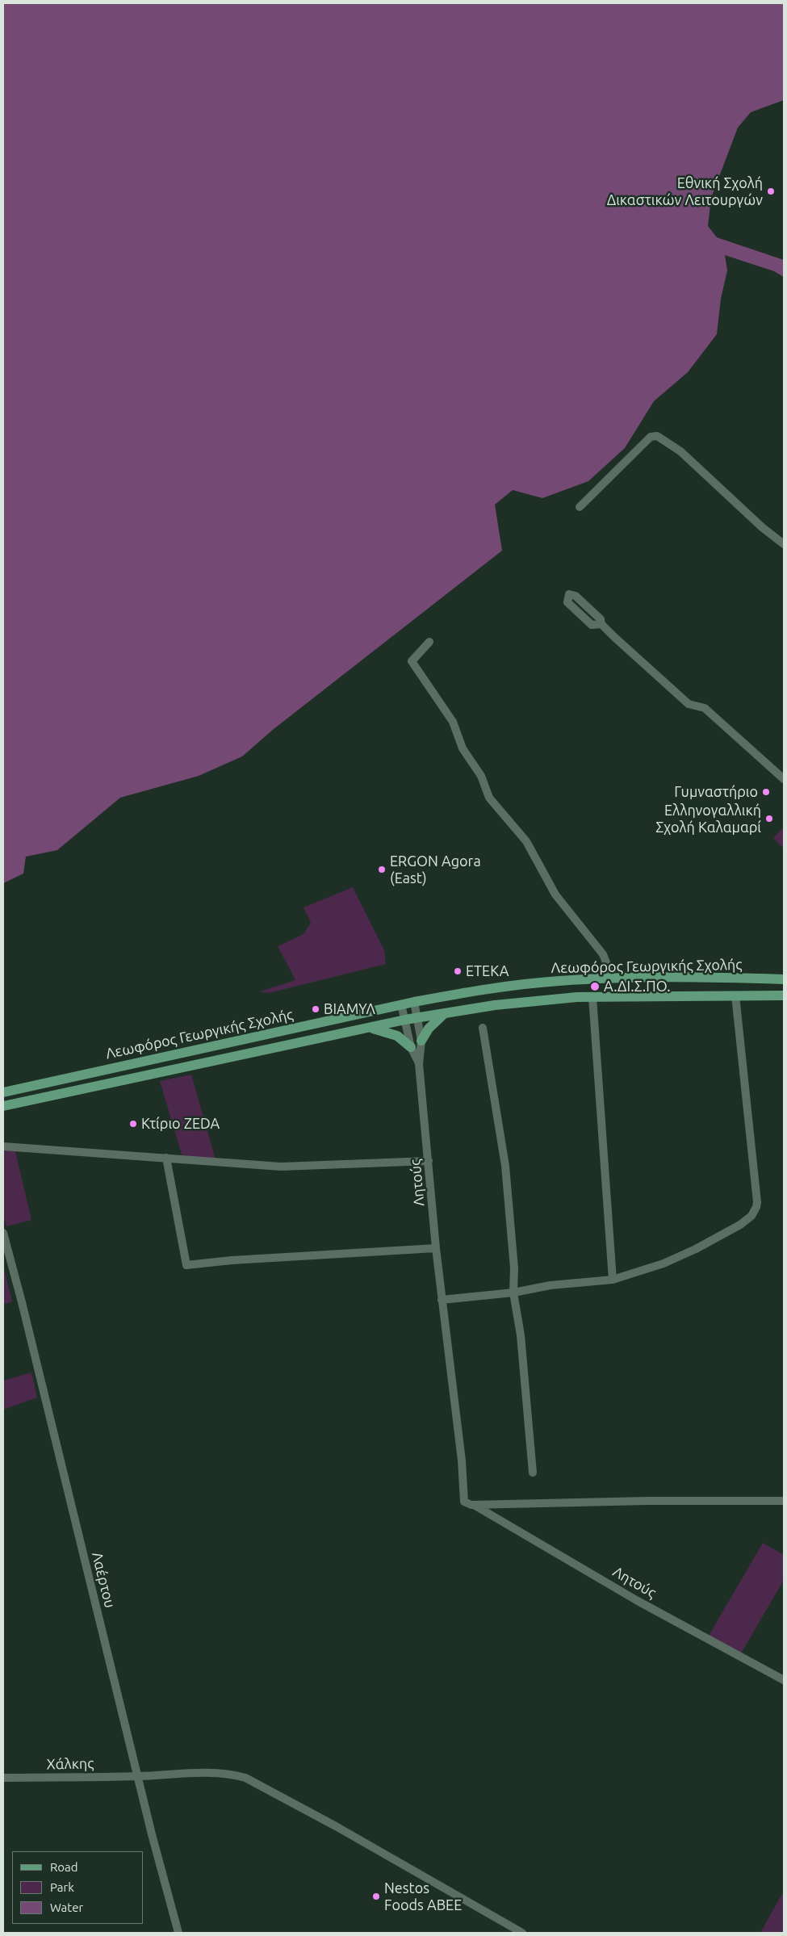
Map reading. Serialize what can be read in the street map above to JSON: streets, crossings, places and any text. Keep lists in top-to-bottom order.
{
  "streets": {
    "main road": ["Λεωφόρος Γεωργικής Σχολής"],
    "street": ["Λητούς", "Λαέρτου", "Χάλκης"]
  },
  "crossings": [
    ["Λεωφόρος Γεωργικής Σχολής", "Λητούς"],
    ["Λαέρτου", "Χάλκης"]
  ],
  "places": [
    "Εθνική Σχολή Δικαστικών Λειτουργών",
    "Γυμναστήριο",
    "Ελληνογαλλική Σχολή Καλαμαρί",
    "ERGON Agora (East)",
    "ΕΤΕΚΑ",
    "Α.ΔΙ.Σ.ΠΟ.",
    "ΒΙΑΜΥΛ",
    "Κτίριο ZEDA",
    "Nestos Foods ABEE"
  ],
  "legend": ["Road", "Park", "Water"]
}
